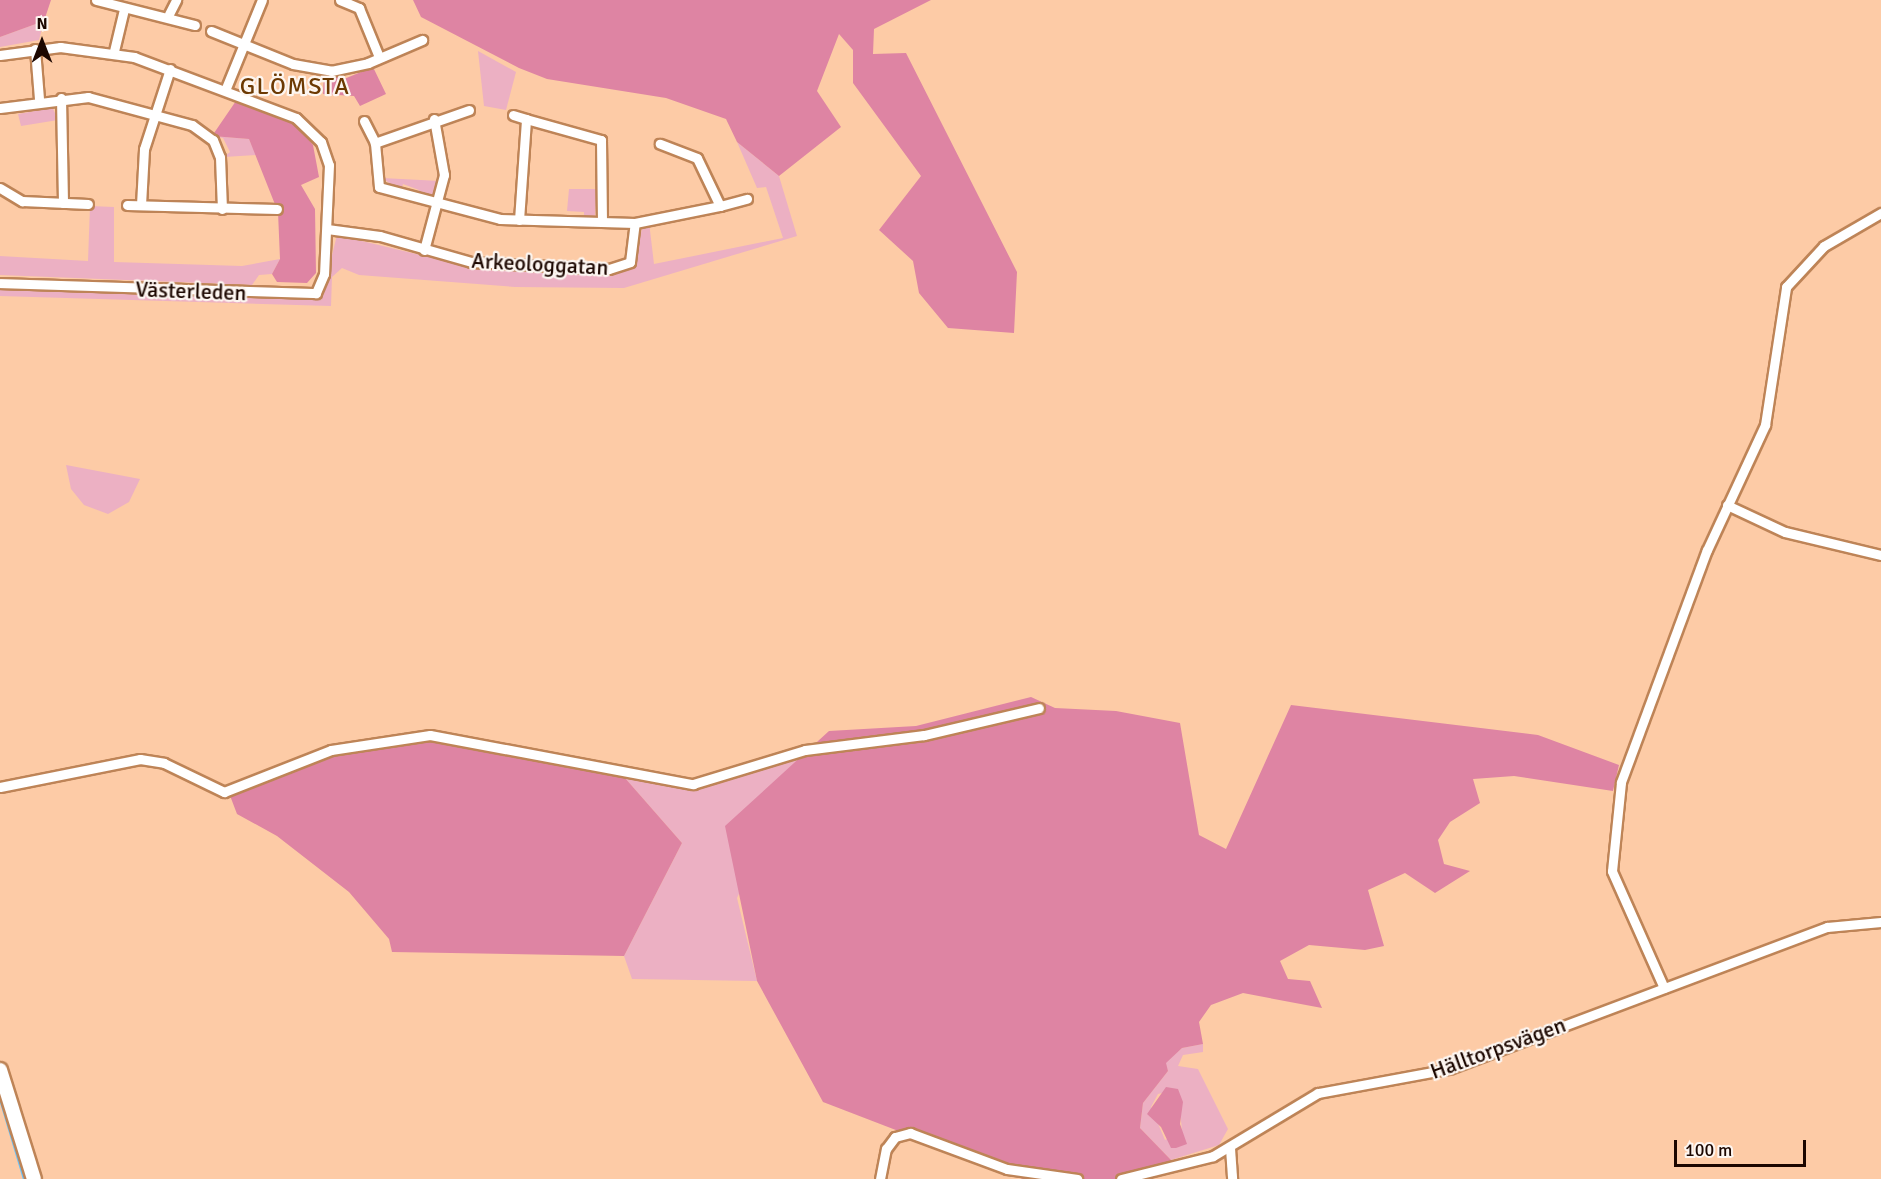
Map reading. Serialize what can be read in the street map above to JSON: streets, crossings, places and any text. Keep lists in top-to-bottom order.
{
  "streets": {
    "street": ["Arkeologgatan", "Västerleden", "Hälltorpsvägen"]
  },
  "crossings": [
    ["Arkeologgatan", "Västerleden"]
  ],
  "districts": ["GLÖMSTA"],
  "scale_bar": "100 m",
  "north": "top"
}
